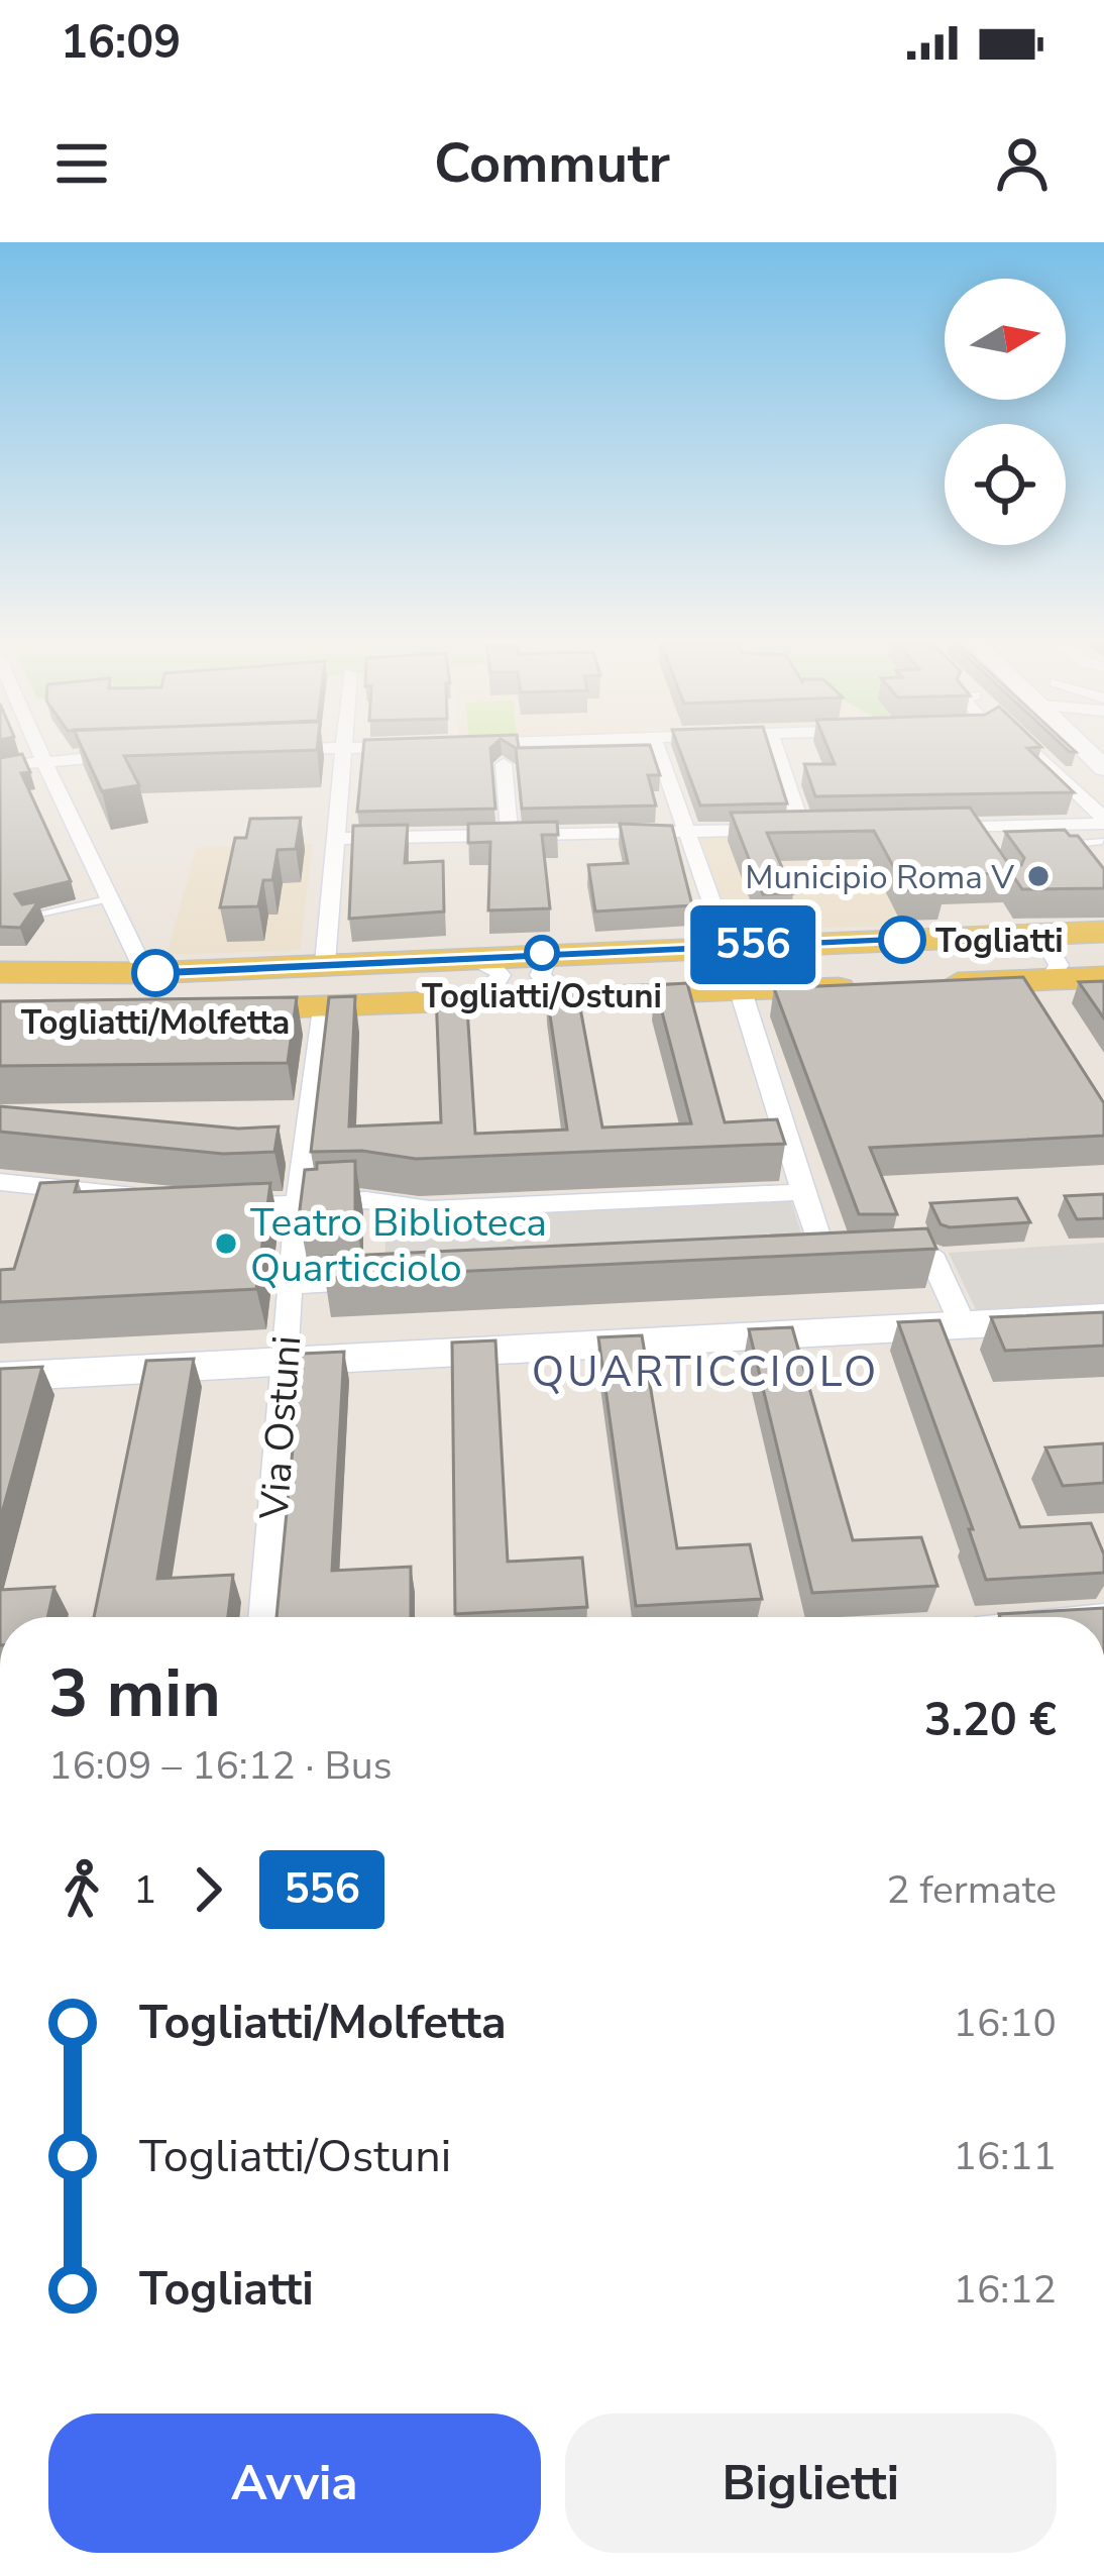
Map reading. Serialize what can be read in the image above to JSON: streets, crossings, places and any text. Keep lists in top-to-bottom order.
{
  "streets": {
    "street": ["Via Ostuni"]
  },
  "districts": ["QUARTICCIOLO"],
  "places": [
    "Municipio Roma V",
    "Togliatti",
    "Togliatti/Ostuni",
    "Togliatti/Molfetta",
    "Teatro Biblioteca Quarticciolo"
  ],
  "lines": ["bus line 556"],
  "north": "right",
  "page": {
    "status": "16:09",
    "header": "Commutr",
    "on_map": "556",
    "heading": ["3 min", "16:09 – 16:12 · Bus", "3.20 €"],
    "legs": ["1", "556", "2 fermate"],
    "list": [
      {
        "name": "Togliatti/Molfetta",
        "value": "16:10"
      },
      {
        "name": "Togliatti/Ostuni",
        "value": "16:11"
      },
      {
        "name": "Togliatti",
        "value": "16:12"
      }
    ],
    "buttons": ["Avvia", "Biglietti"]
  }
}
